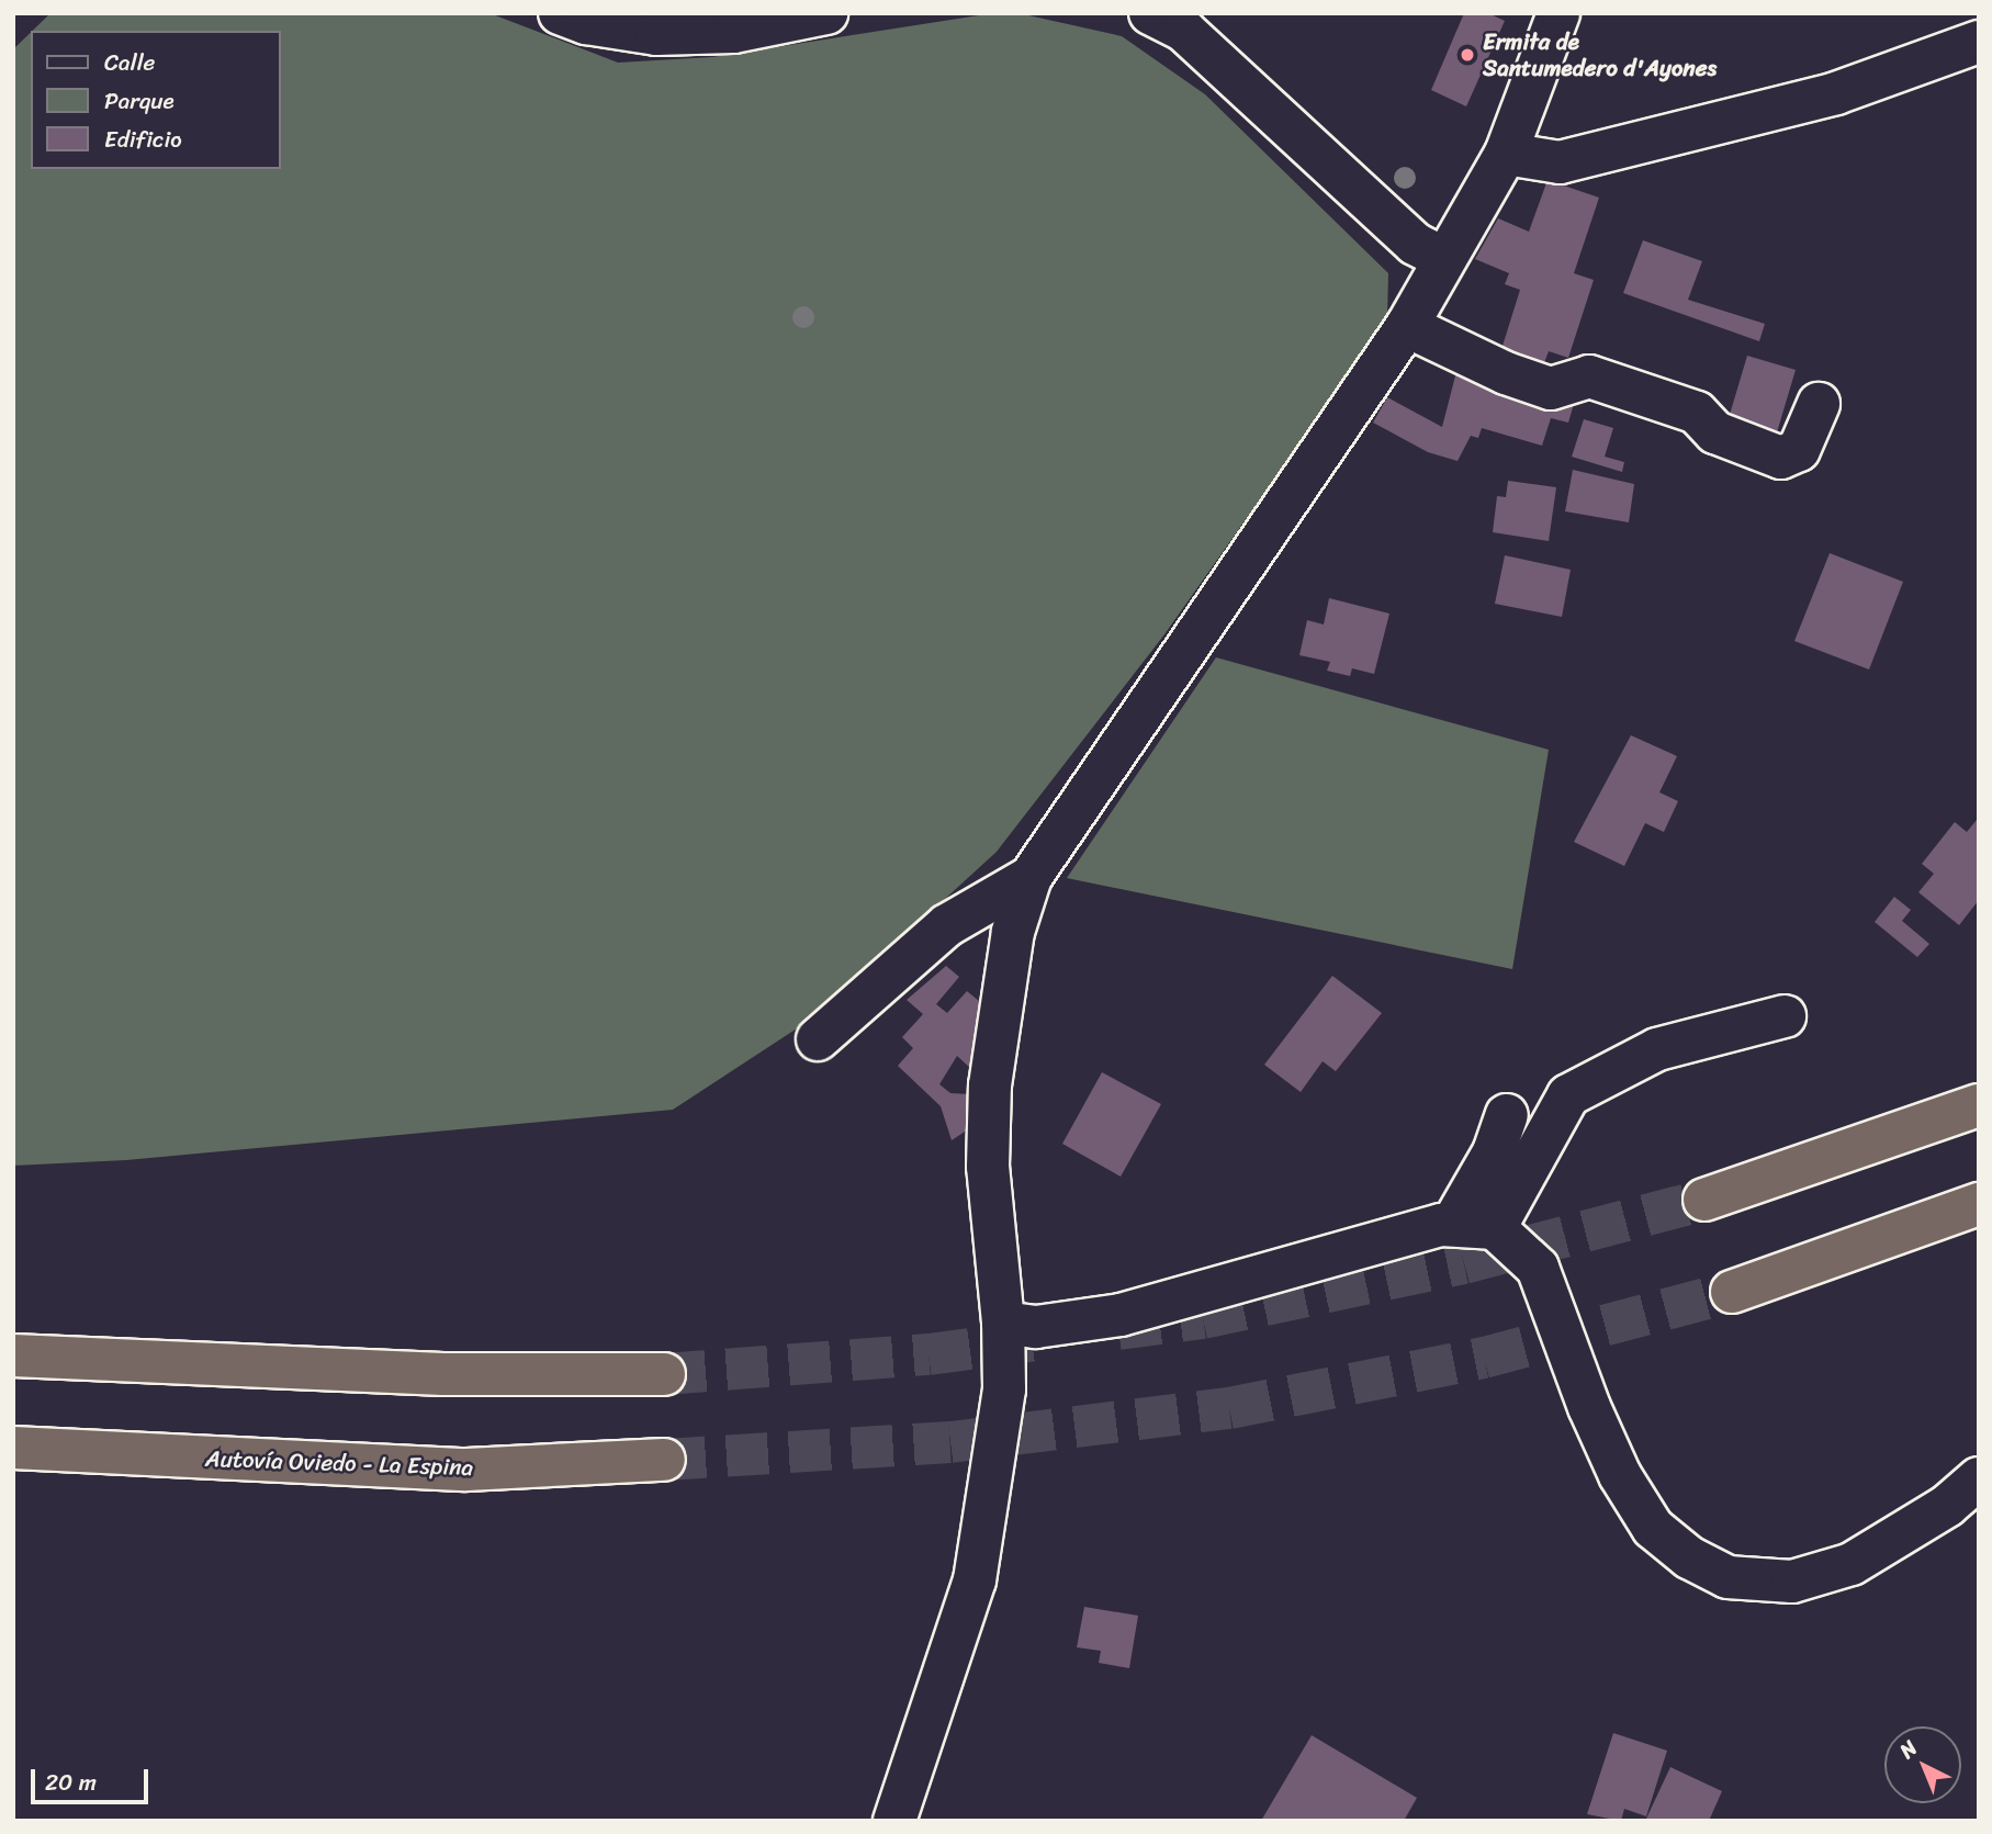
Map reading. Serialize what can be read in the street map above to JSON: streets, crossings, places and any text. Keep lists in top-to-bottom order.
{
  "streets": {
    "highway": ["Autovía Oviedo - La Espina"]
  },
  "places": ["Ermita de Santumedero d'Ayones"],
  "legend": ["Calle", "Parque", "Edificio"],
  "scale_bar": "20 m",
  "north": "top left"
}
